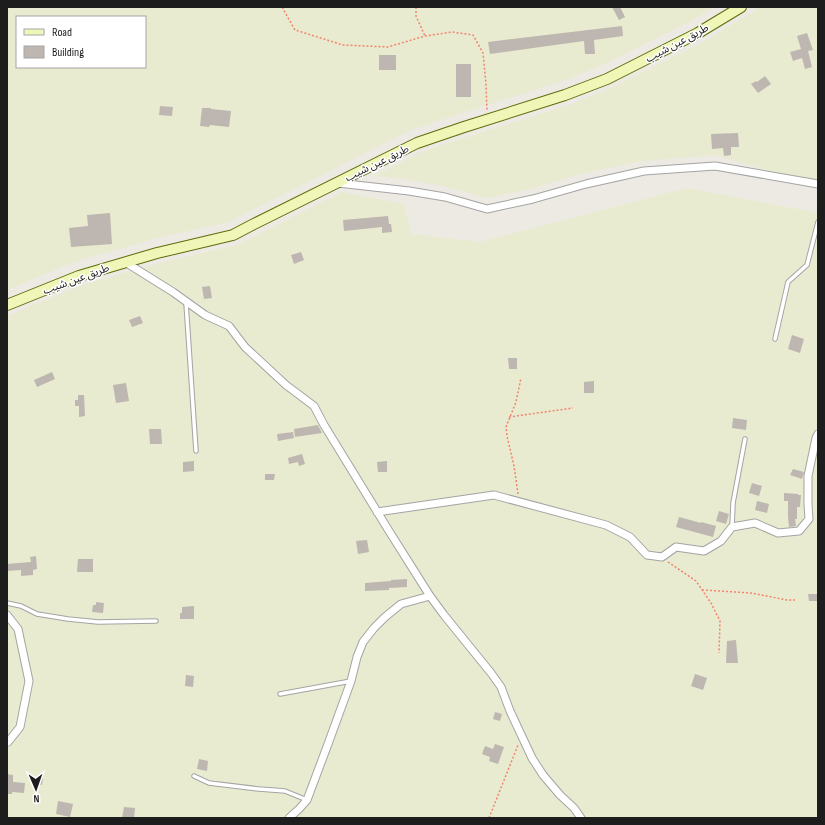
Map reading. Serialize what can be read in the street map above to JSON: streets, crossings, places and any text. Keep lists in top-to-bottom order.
{
  "streets": {
    "main road": ["طريق عين شيب"]
  },
  "legend": ["Road", "Building"],
  "north": "bottom"
}
